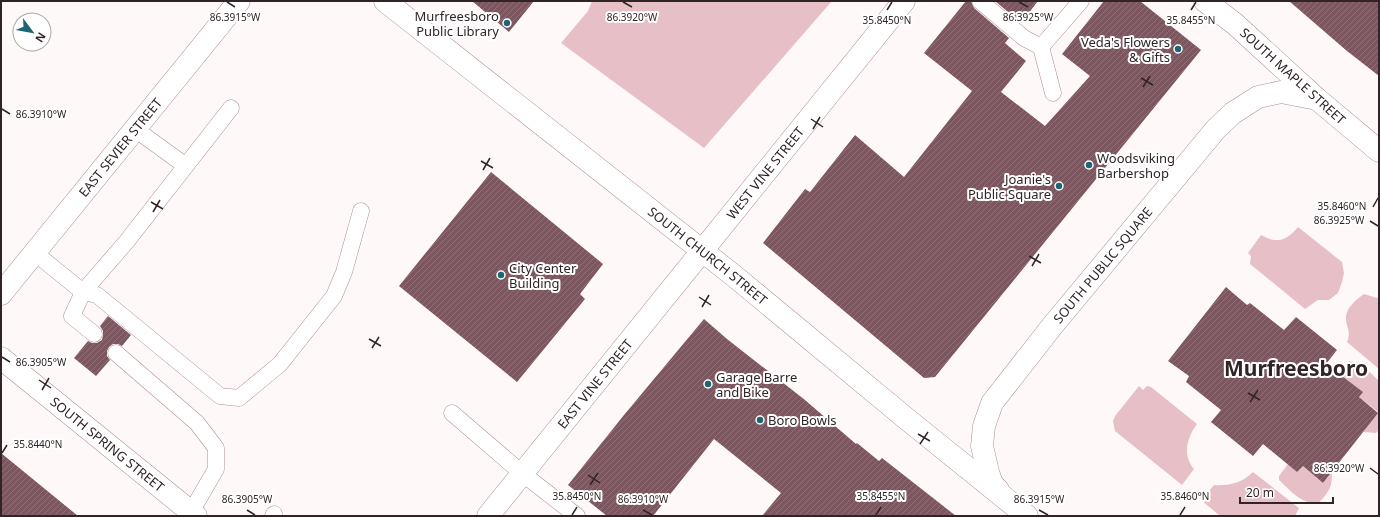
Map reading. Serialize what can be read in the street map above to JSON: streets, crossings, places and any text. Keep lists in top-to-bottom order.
{
  "streets": {
    "street": [
      "SOUTH MAPLE STREET",
      "EAST SEVIER STREET",
      "WEST VINE STREET",
      "SOUTH CHURCH STREET",
      "SOUTH PUBLIC SQUARE",
      "EAST VINE STREET",
      "SOUTH SPRING STREET"
    ]
  },
  "crossings": [
    ["SOUTH MAPLE STREET", "SOUTH PUBLIC SQUARE"],
    ["WEST VINE STREET", "SOUTH CHURCH STREET"],
    ["WEST VINE STREET", "EAST VINE STREET"],
    ["SOUTH CHURCH STREET", "SOUTH PUBLIC SQUARE"],
    ["SOUTH CHURCH STREET", "EAST VINE STREET"]
  ],
  "districts": ["Murfreesboro"],
  "places": [
    "Murfreesboro Public Library",
    "Veda's Flowers & Gifts",
    "Woodsviking Barbershop",
    "Joanie's Public Square",
    "City Center Building",
    "Garage Barre and Bike",
    "Boro Bowls"
  ],
  "scale_bar": "20 m",
  "north": "bottom right",
  "coordinates": [
    "86.3915°W",
    "86.3920°W",
    "86.3925°W",
    "35.8450°N",
    "35.8455°N",
    "86.3910°W",
    "35.8460°N",
    "86.3905°W",
    "35.8440°N"
  ]
}
